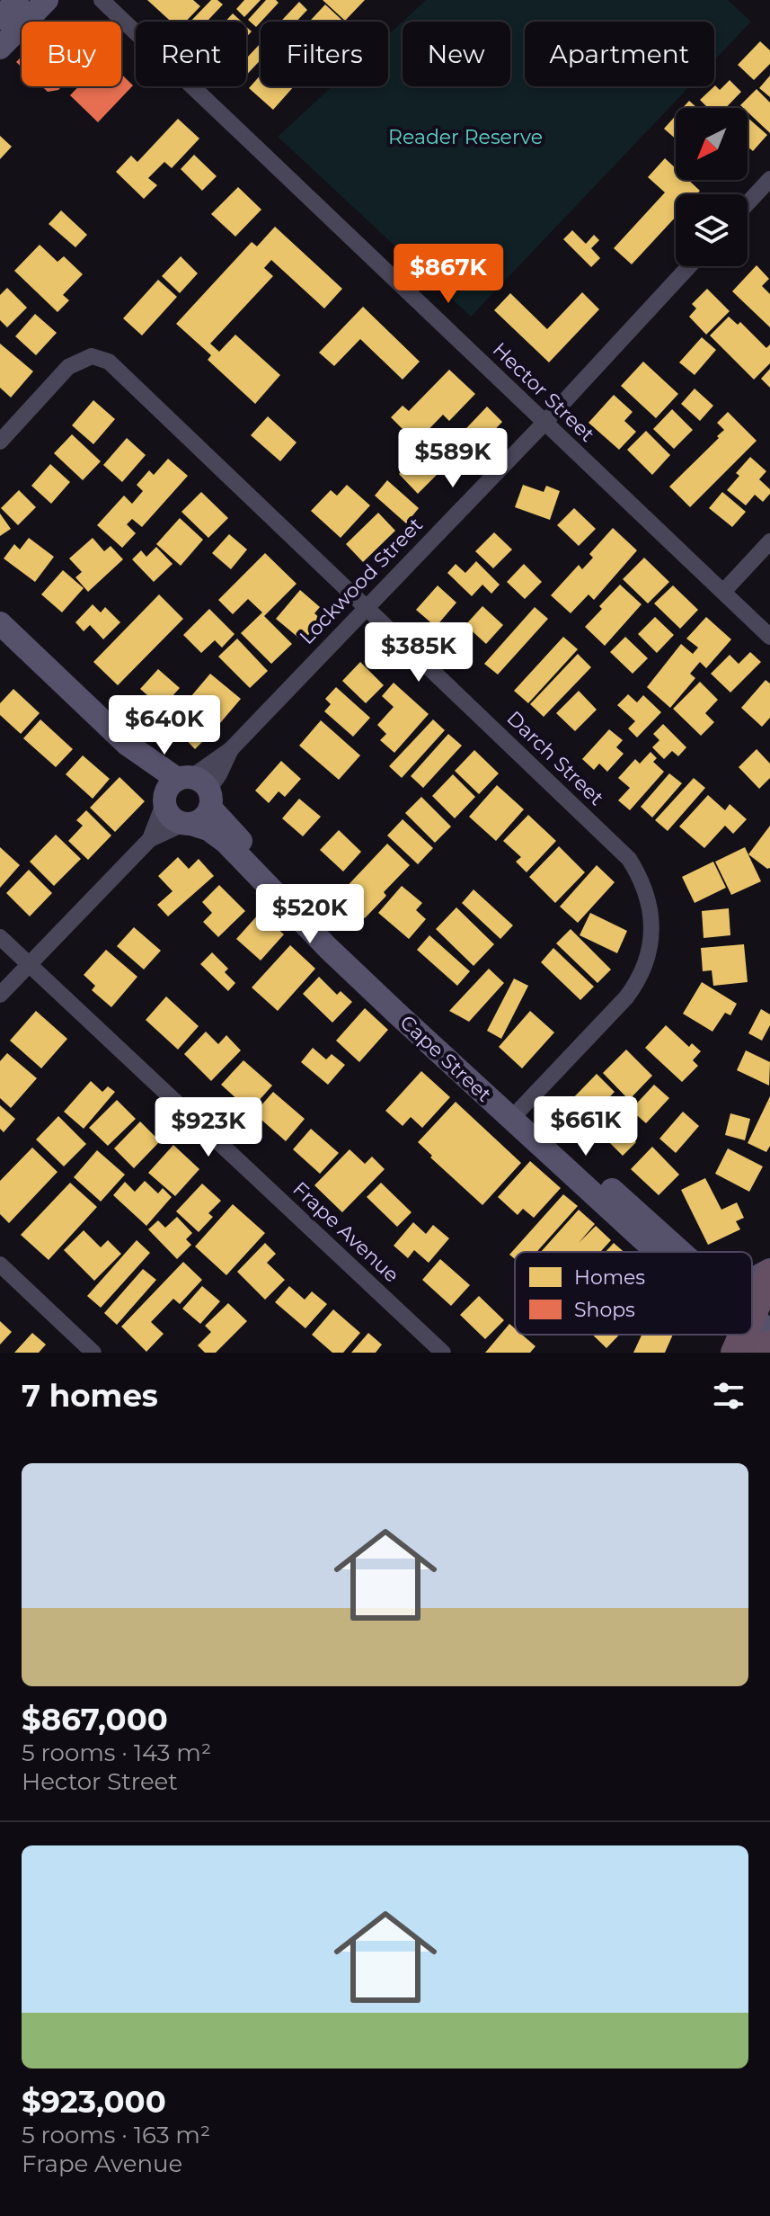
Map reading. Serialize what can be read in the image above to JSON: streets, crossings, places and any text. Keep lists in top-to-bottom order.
{
  "streets": {
    "street": [
      "Hector Street",
      "Lockwood Street",
      "Darch Street",
      "Cape Street",
      "Frape Avenue"
    ]
  },
  "crossings": [
    ["Hector Street", "Lockwood Street"],
    ["Lockwood Street", "Darch Street"],
    ["Lockwood Street", "Cape Street"],
    ["Darch Street", "Cape Street"]
  ],
  "parks": ["Reader Reserve"],
  "legend": ["Homes", "Shops"],
  "north": "bottom left",
  "page": {
    "chip": [
      "Buy",
      "Rent",
      "Filters",
      "New",
      "Apartment"
    ],
    "price": [
      "$867K",
      "$589K",
      "$385K",
      "$640K",
      "$520K",
      "$661K",
      "$923K"
    ],
    "heading": "7 homes",
    "list": [
      {
        "name": "$867,000",
        "note": "5 rooms · 143 m² · Hector Street"
      },
      {
        "name": "$923,000",
        "note": "5 rooms · 163 m² · Frape Avenue"
      }
    ]
  }
}
